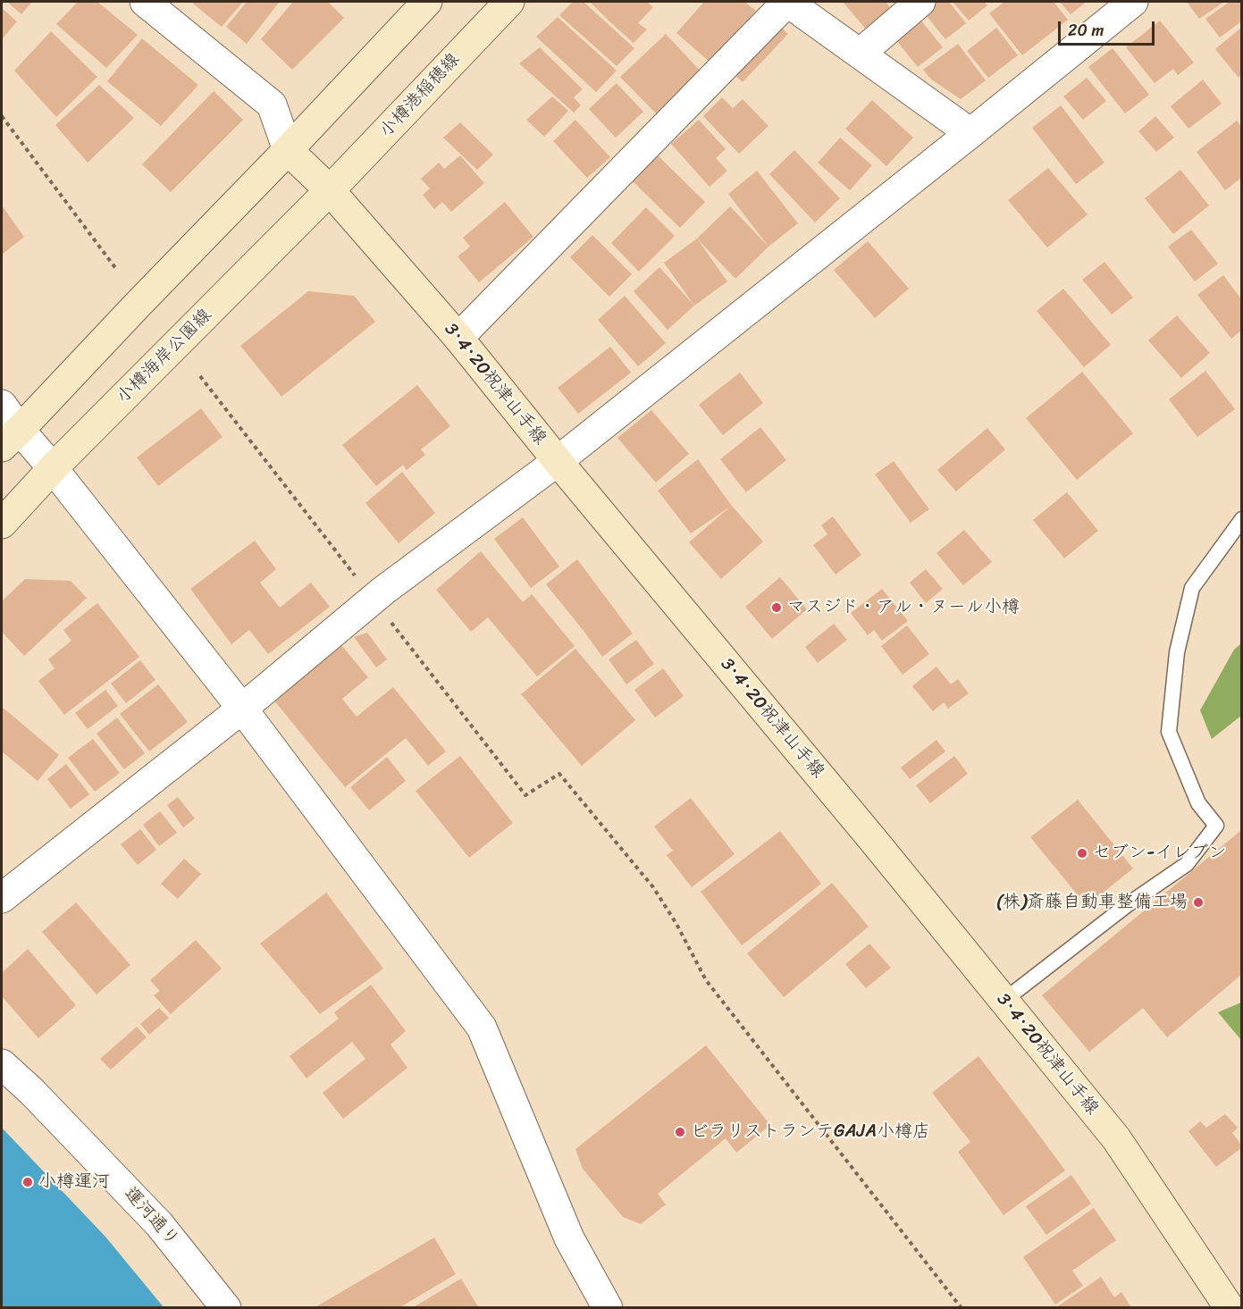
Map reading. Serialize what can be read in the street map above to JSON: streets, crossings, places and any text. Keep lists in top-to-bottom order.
{
  "streets": {
    "main road": ["小樽港稲穂線", "小樽海岸公園線", "3･4･20祝津山手線"],
    "street": ["運河通り"]
  },
  "crossings": [
    ["小樽港稲穂線", "小樽海岸公園線"],
    ["小樽港稲穂線", "3･4･20祝津山手線"],
    ["小樽海岸公園線", "3･4･20祝津山手線"]
  ],
  "places": [
    "マスジド・アル・ヌール小樽",
    "セブン-イレブン",
    "(株)斎藤自動車整備工場",
    "ビラリストランテGAJA小樽店",
    "小樽運河"
  ],
  "scale_bar": "20 m"
}
